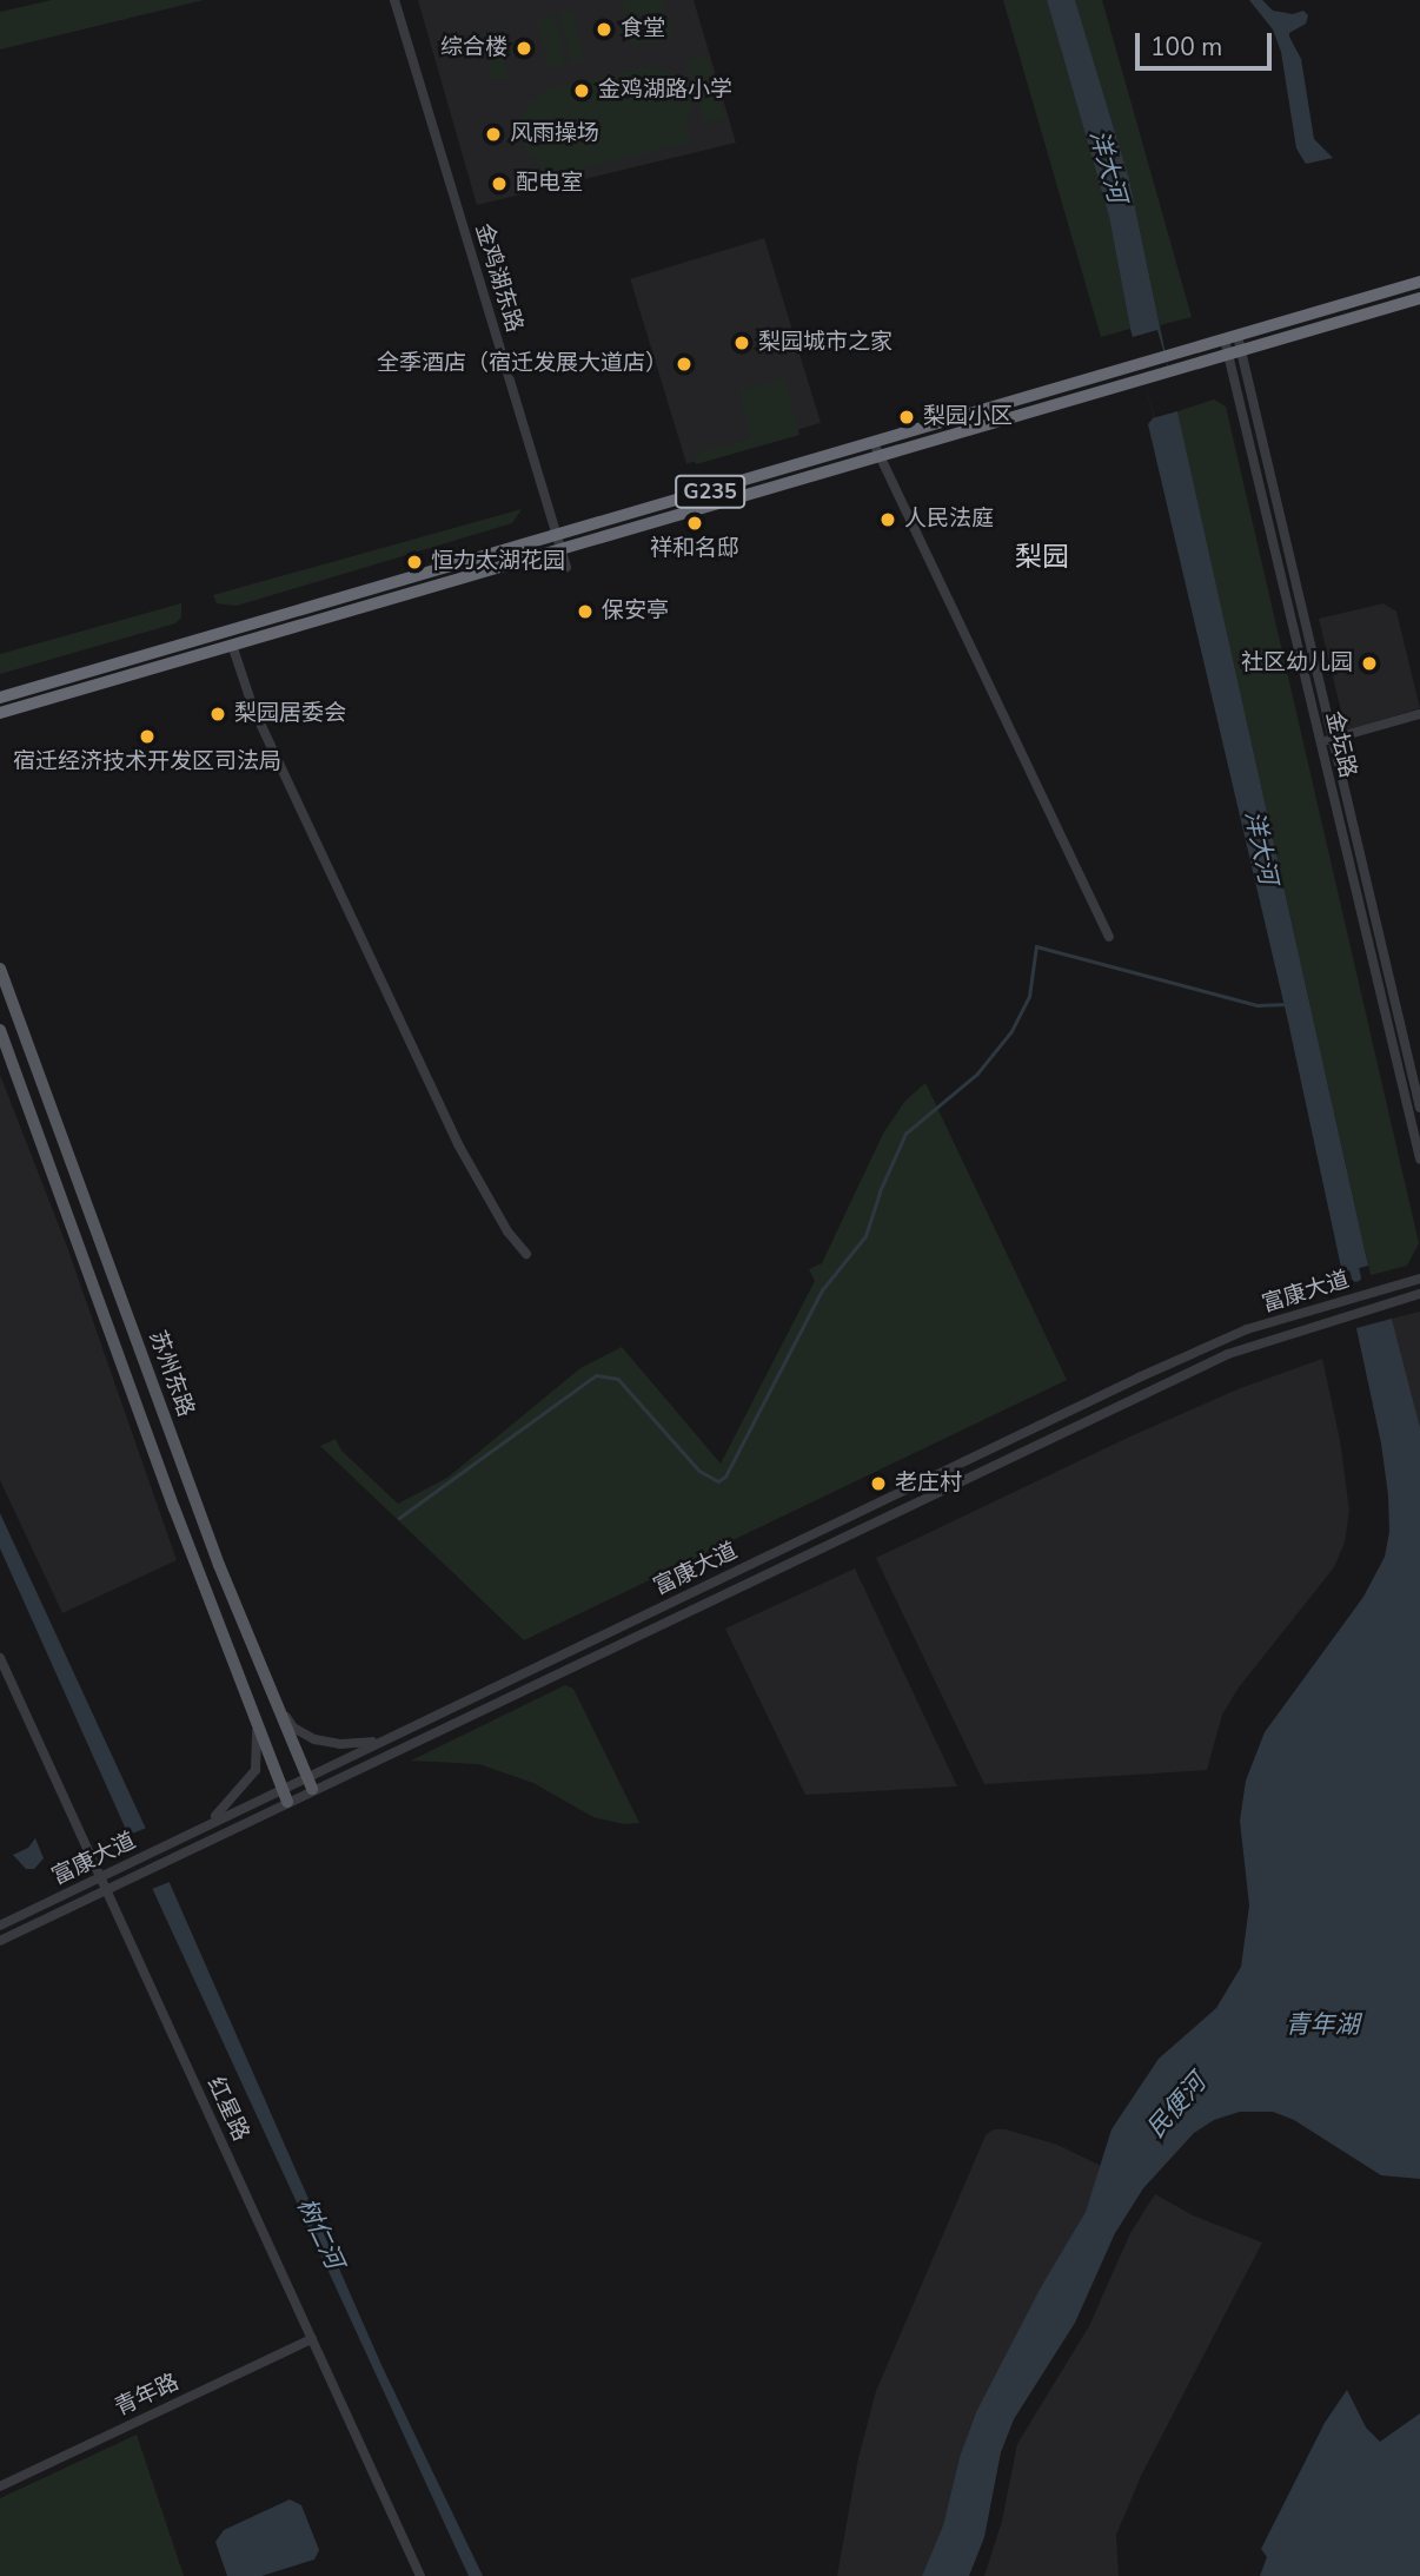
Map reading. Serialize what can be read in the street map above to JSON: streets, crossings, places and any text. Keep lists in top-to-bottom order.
{
  "streets": {
    "highway": ["G235"],
    "main road": ["苏州东路"],
    "street": [
      "金鸡湖东路",
      "金坛路",
      "富康大道",
      "红星路",
      "青年路"
    ]
  },
  "crossings": [
    ["金鸡湖东路", "G235"],
    ["G235", "金坛路"],
    ["富康大道", "苏州东路"],
    ["富康大道", "红星路"],
    ["红星路", "青年路"]
  ],
  "districts": ["梨园"],
  "water": [
    "洋大河",
    "青年湖",
    "民便河",
    "树仁河"
  ],
  "places": [
    "食堂",
    "综合楼",
    "金鸡湖路小学",
    "风雨操场",
    "配电室",
    "梨园城市之家",
    "全季酒店（宿迁发展大道店）",
    "梨园小区",
    "人民法庭",
    "祥和名邸",
    "恒力太湖花园",
    "保安亭",
    "社区幼儿园",
    "梨园居委会",
    "宿迁经济技术开发区司法局",
    "老庄村"
  ],
  "scale_bar": "100 m"
}
